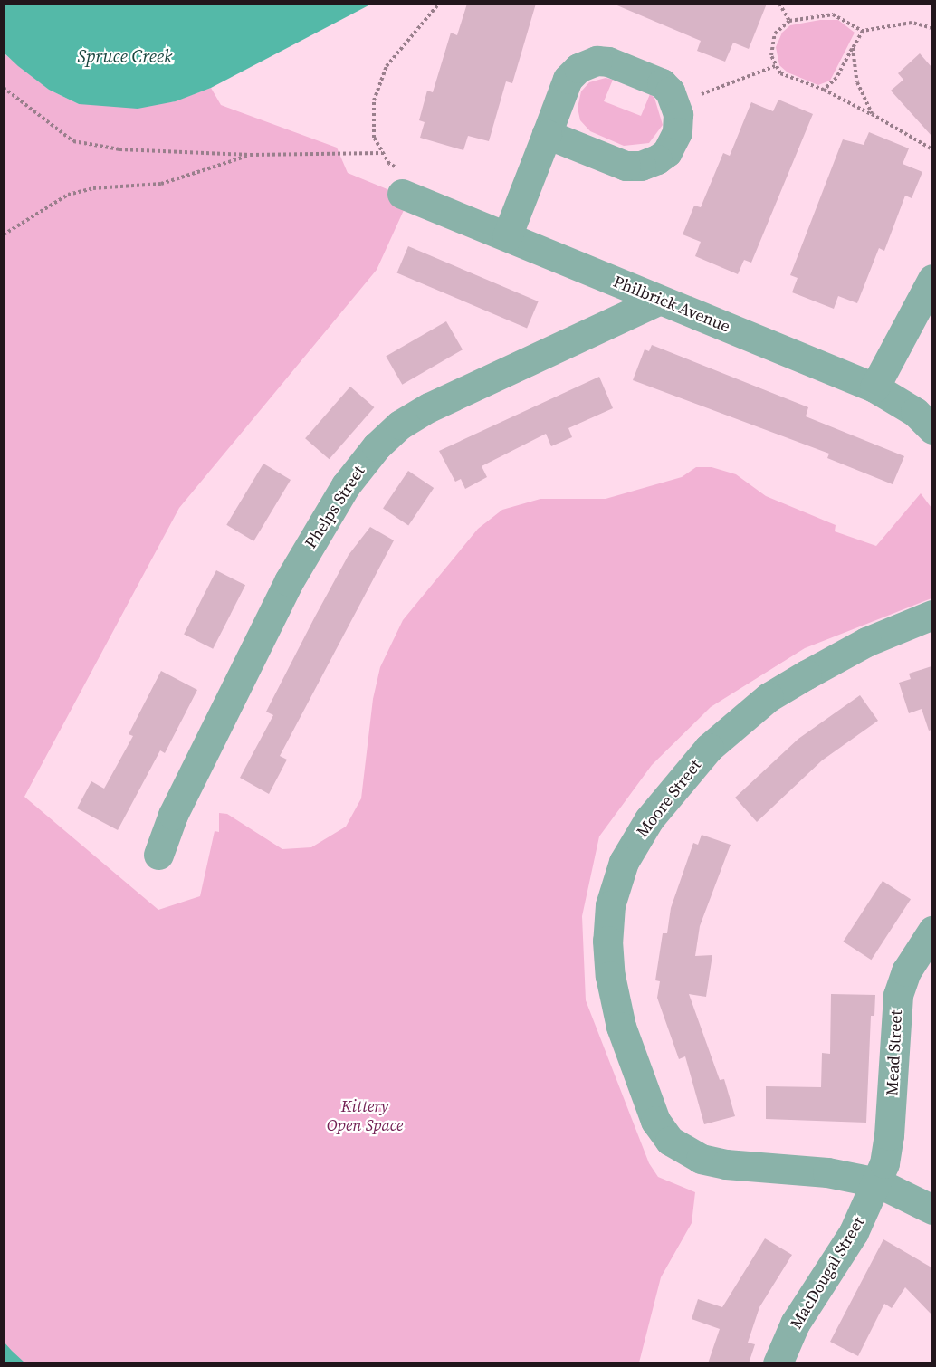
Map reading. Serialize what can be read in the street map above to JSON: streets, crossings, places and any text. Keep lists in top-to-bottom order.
{
  "streets": {
    "street": [
      "Philbrick Avenue",
      "Phelps Street",
      "Moore Street",
      "Mead Street",
      "MacDougal Street"
    ]
  },
  "crossings": [
    ["Philbrick Avenue", "Phelps Street"],
    ["Moore Street", "Mead Street"],
    ["Moore Street", "MacDougal Street"],
    ["Mead Street", "MacDougal Street"]
  ],
  "water": ["Spruce Creek"],
  "parks": ["Kittery Open Space"]
}
